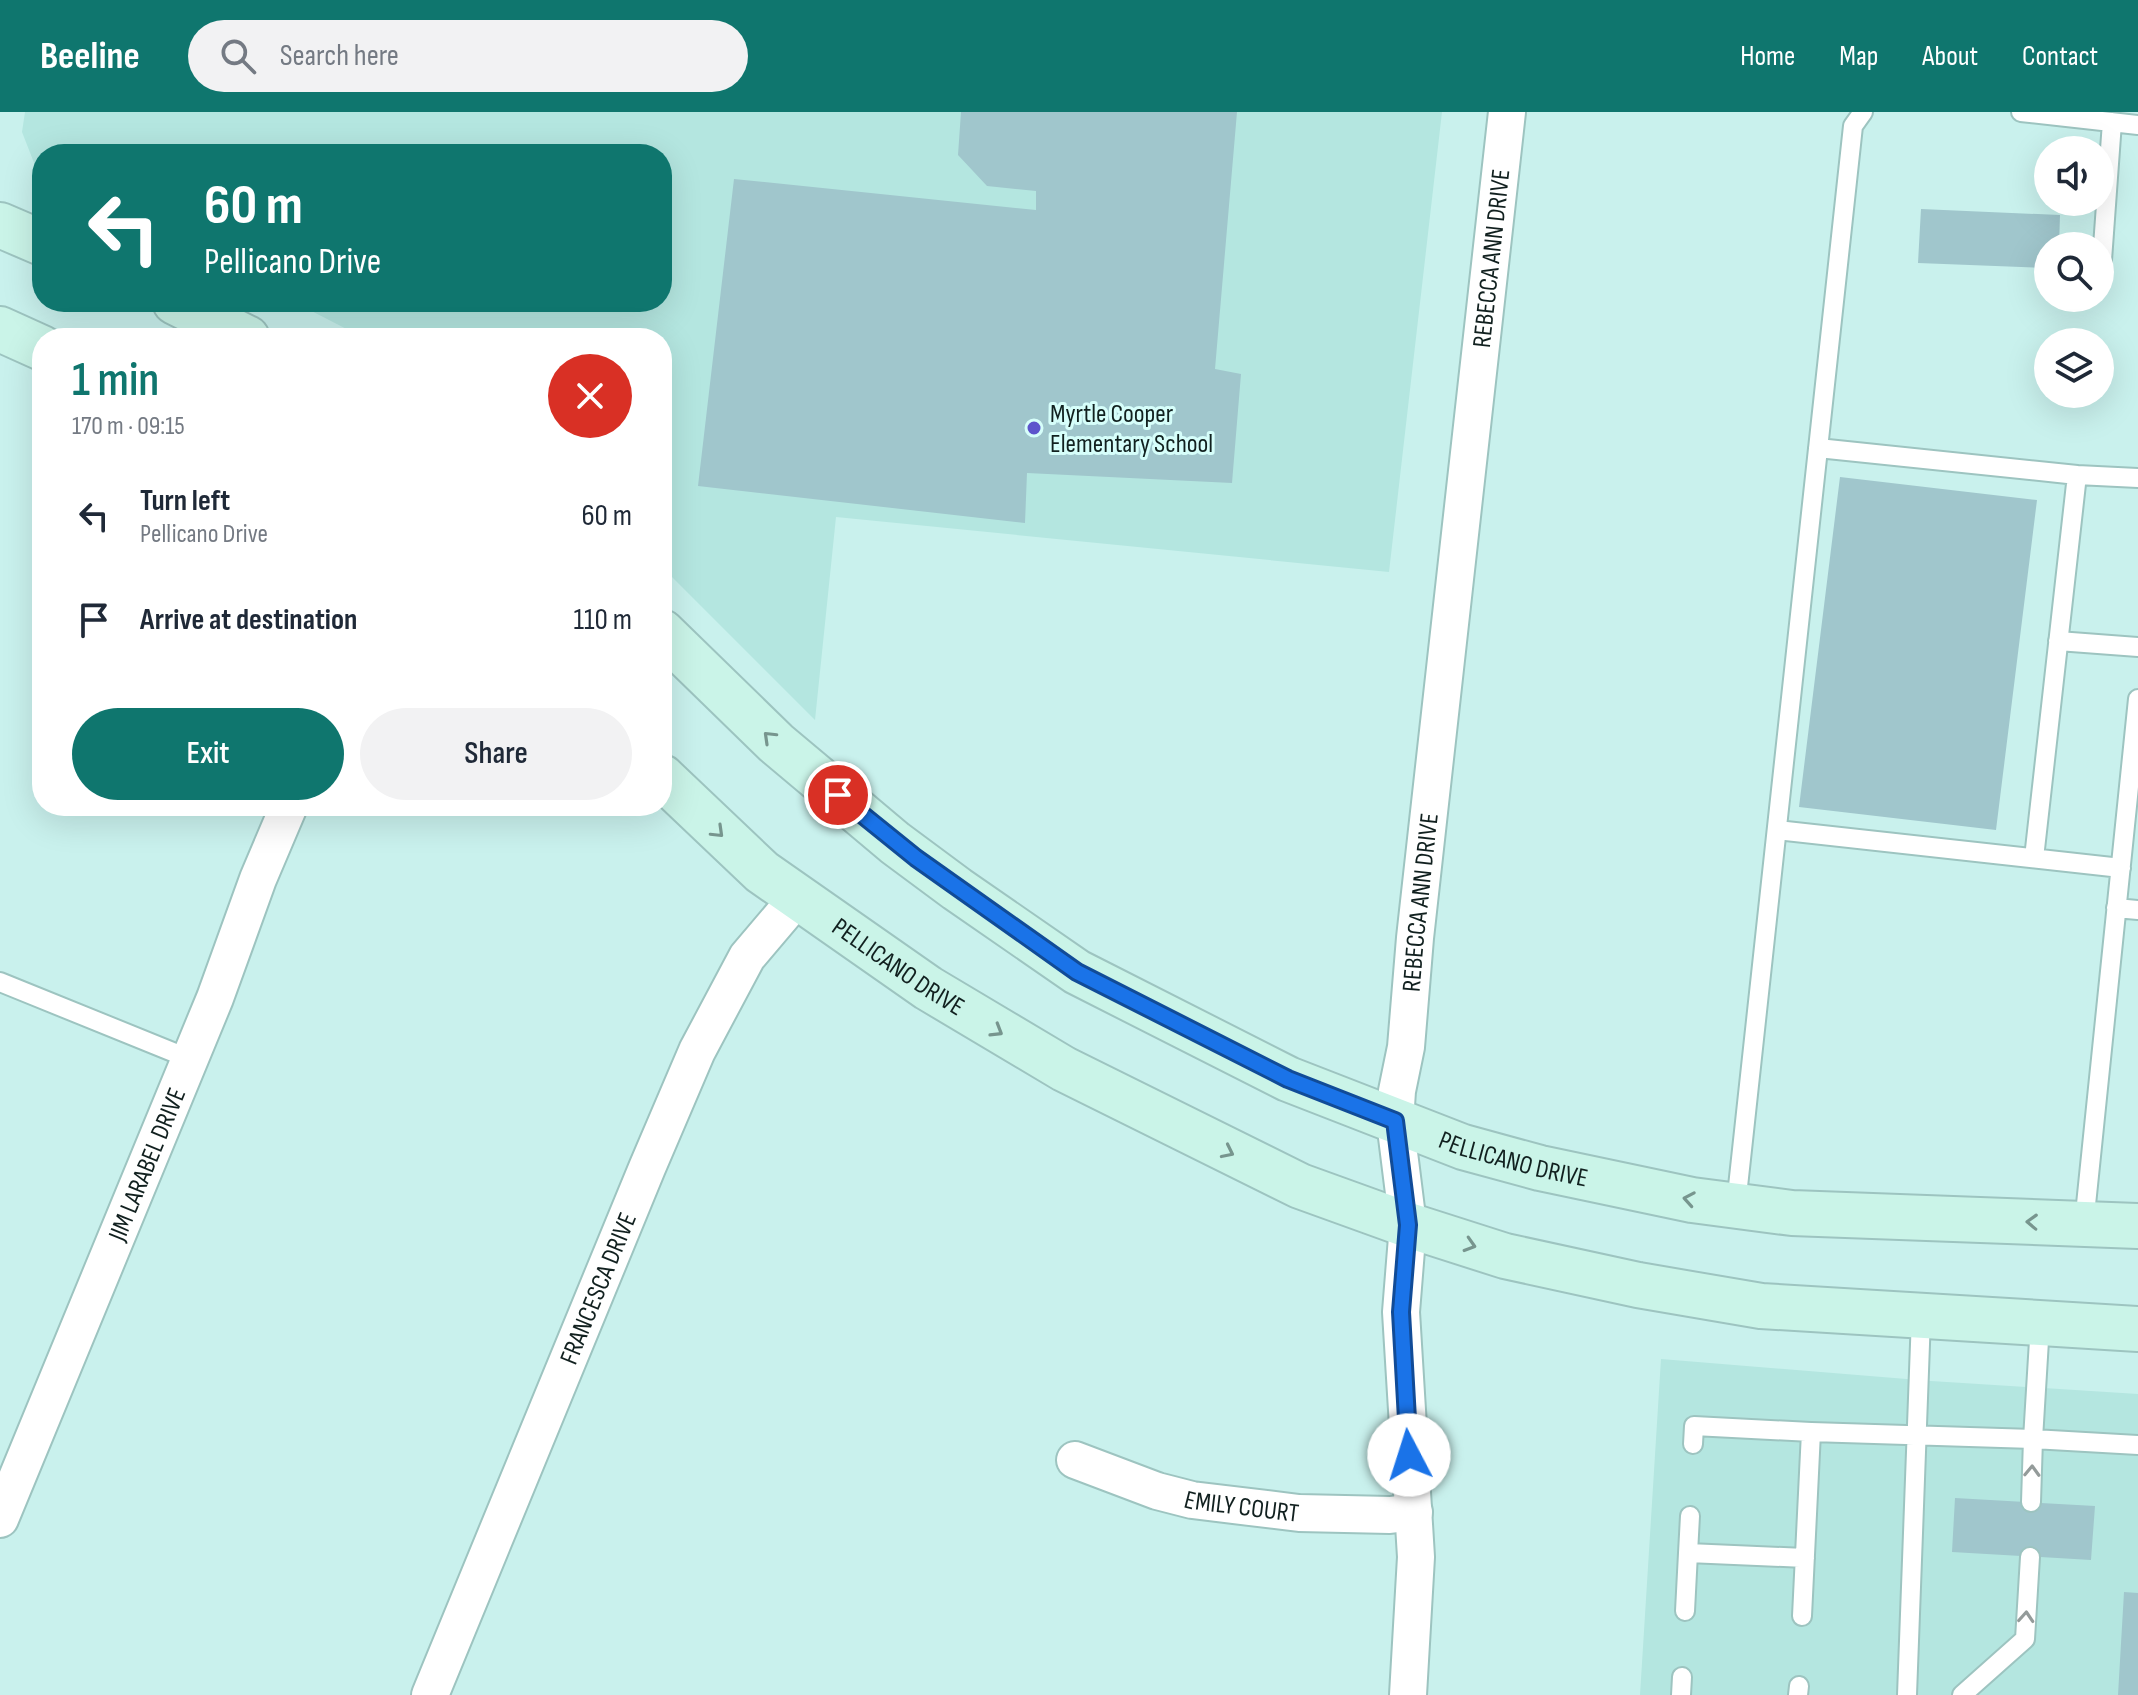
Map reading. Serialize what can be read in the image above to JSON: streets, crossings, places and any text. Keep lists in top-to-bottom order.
{
  "streets": {
    "main road": ["PELLICANO DRIVE"],
    "street": [
      "REBECCA ANN DRIVE",
      "JIM LARABEL DRIVE",
      "FRANCESCA DRIVE",
      "EMILY COURT"
    ]
  },
  "crossings": [
    ["REBECCA ANN DRIVE", "PELLICANO DRIVE"],
    ["REBECCA ANN DRIVE", "EMILY COURT"],
    ["PELLICANO DRIVE", "FRANCESCA DRIVE"]
  ],
  "places": ["Myrtle Cooper Elementary School"],
  "page": {
    "header": "Beeline",
    "search": "Search here",
    "nav": [
      "Home",
      "Map",
      "About",
      "Contact"
    ],
    "turn": ["60 m", "Pellicano Drive"],
    "heading": ["1 min", "170 m · 09:15"],
    "list": [
      {
        "name": "Turn left",
        "note": "Pellicano Drive",
        "value": "60 m"
      },
      {
        "name": "Arrive at destination",
        "value": "110 m"
      }
    ],
    "buttons": ["Exit", "Share"]
  }
}
